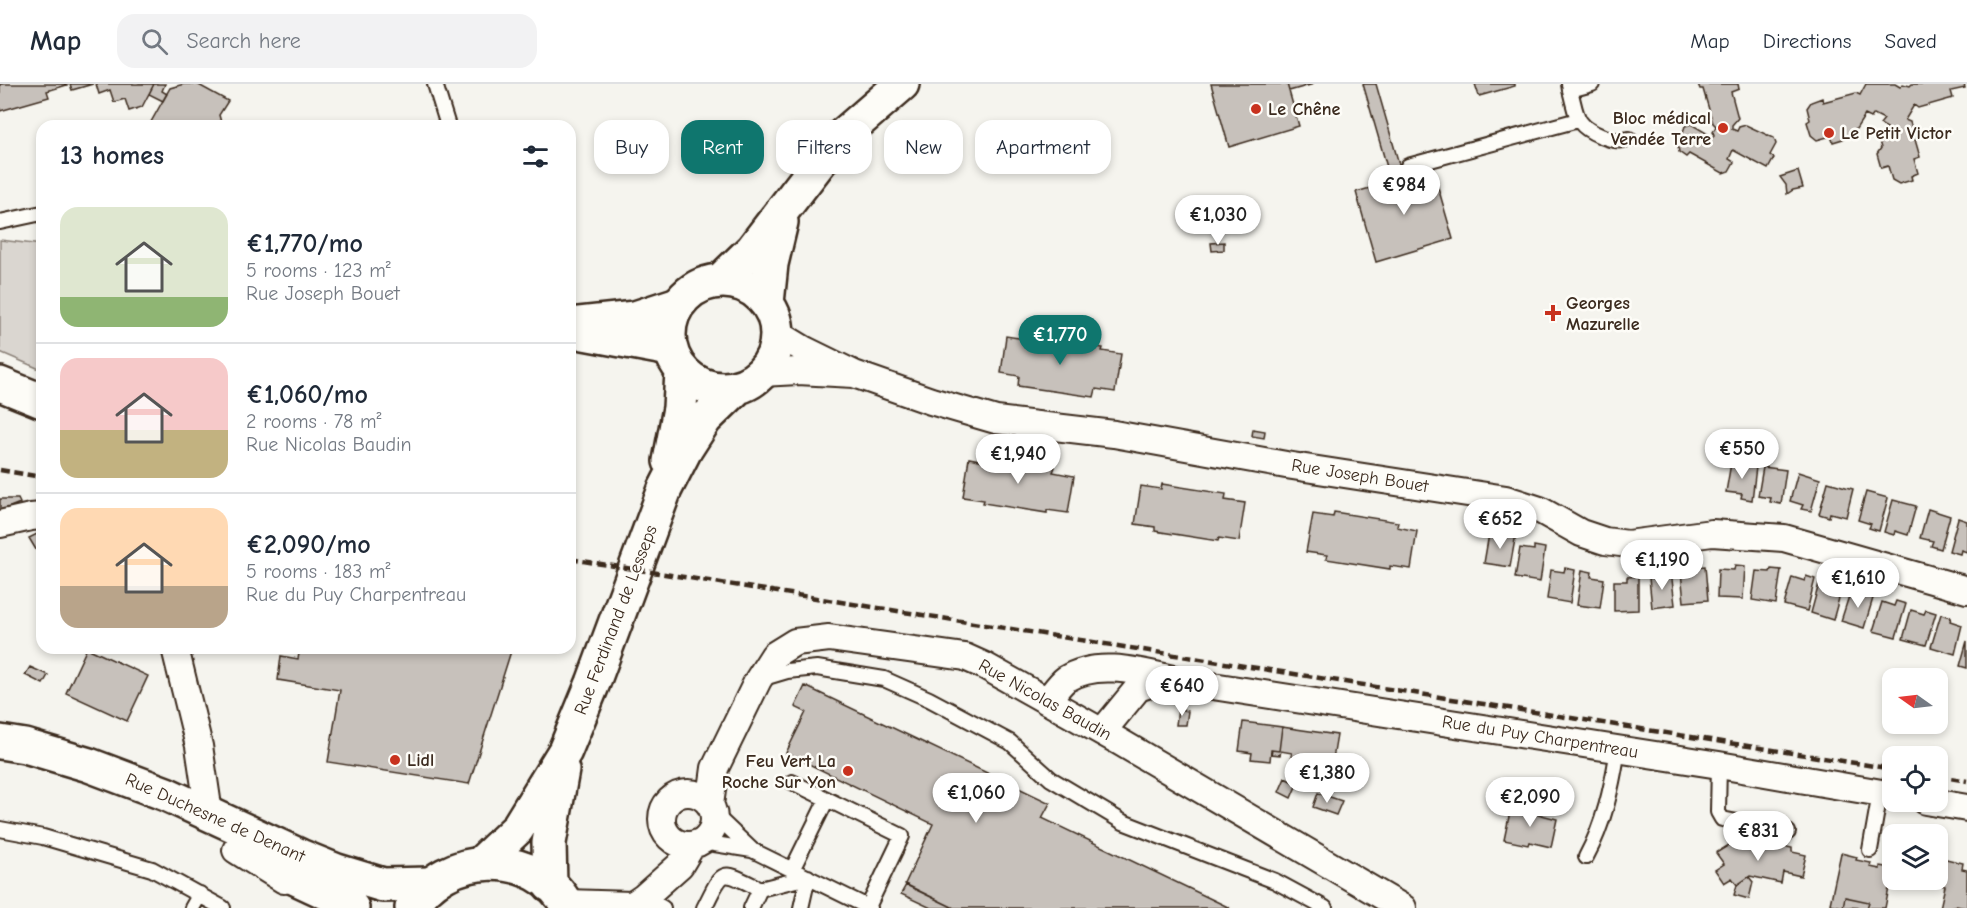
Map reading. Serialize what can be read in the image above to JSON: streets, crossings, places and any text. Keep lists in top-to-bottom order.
{
  "streets": {
    "main road": ["Rue Ferdinand de Lesseps", "Rue Duchesne de Denant"],
    "street": ["Rue Joseph Bouet", "Rue Nicolas Baudin", "Rue du Puy Charpentreau"]
  },
  "crossings": [
    ["Rue Joseph Bouet", "Rue Ferdinand de Lesseps"],
    ["Rue Nicolas Baudin", "Rue du Puy Charpentreau"]
  ],
  "places": {
    "other": [
      "Le Chêne",
      "Bloc médical Vendée Terre",
      "Le Petit Victor",
      "Lidl",
      "Feu Vert La Roche Sur Yon"
    ],
    "health": ["Georges Mazurelle"]
  },
  "north": "left",
  "page": {
    "header": "Map",
    "search": "Search here",
    "nav": ["Map", "Directions", "Saved"],
    "chip": [
      "Buy",
      "Rent",
      "Filters",
      "New",
      "Apartment"
    ],
    "heading": "13 homes",
    "price": [
      "€984",
      "€1,030",
      "€1,770",
      "€550",
      "€1,940",
      "€652",
      "€1,190",
      "€1,610",
      "€640",
      "€1,380",
      "€1,060",
      "€2,090",
      "€831"
    ],
    "list": [
      {
        "name": "€1,770/mo",
        "note": "5 rooms · 123 m² · Rue Joseph Bouet"
      },
      {
        "name": "€1,060/mo",
        "note": "2 rooms · 78 m² · Rue Nicolas Baudin"
      },
      {
        "name": "€2,090/mo",
        "note": "5 rooms · 183 m² · Rue du Puy Charpentreau"
      }
    ]
  }
}
